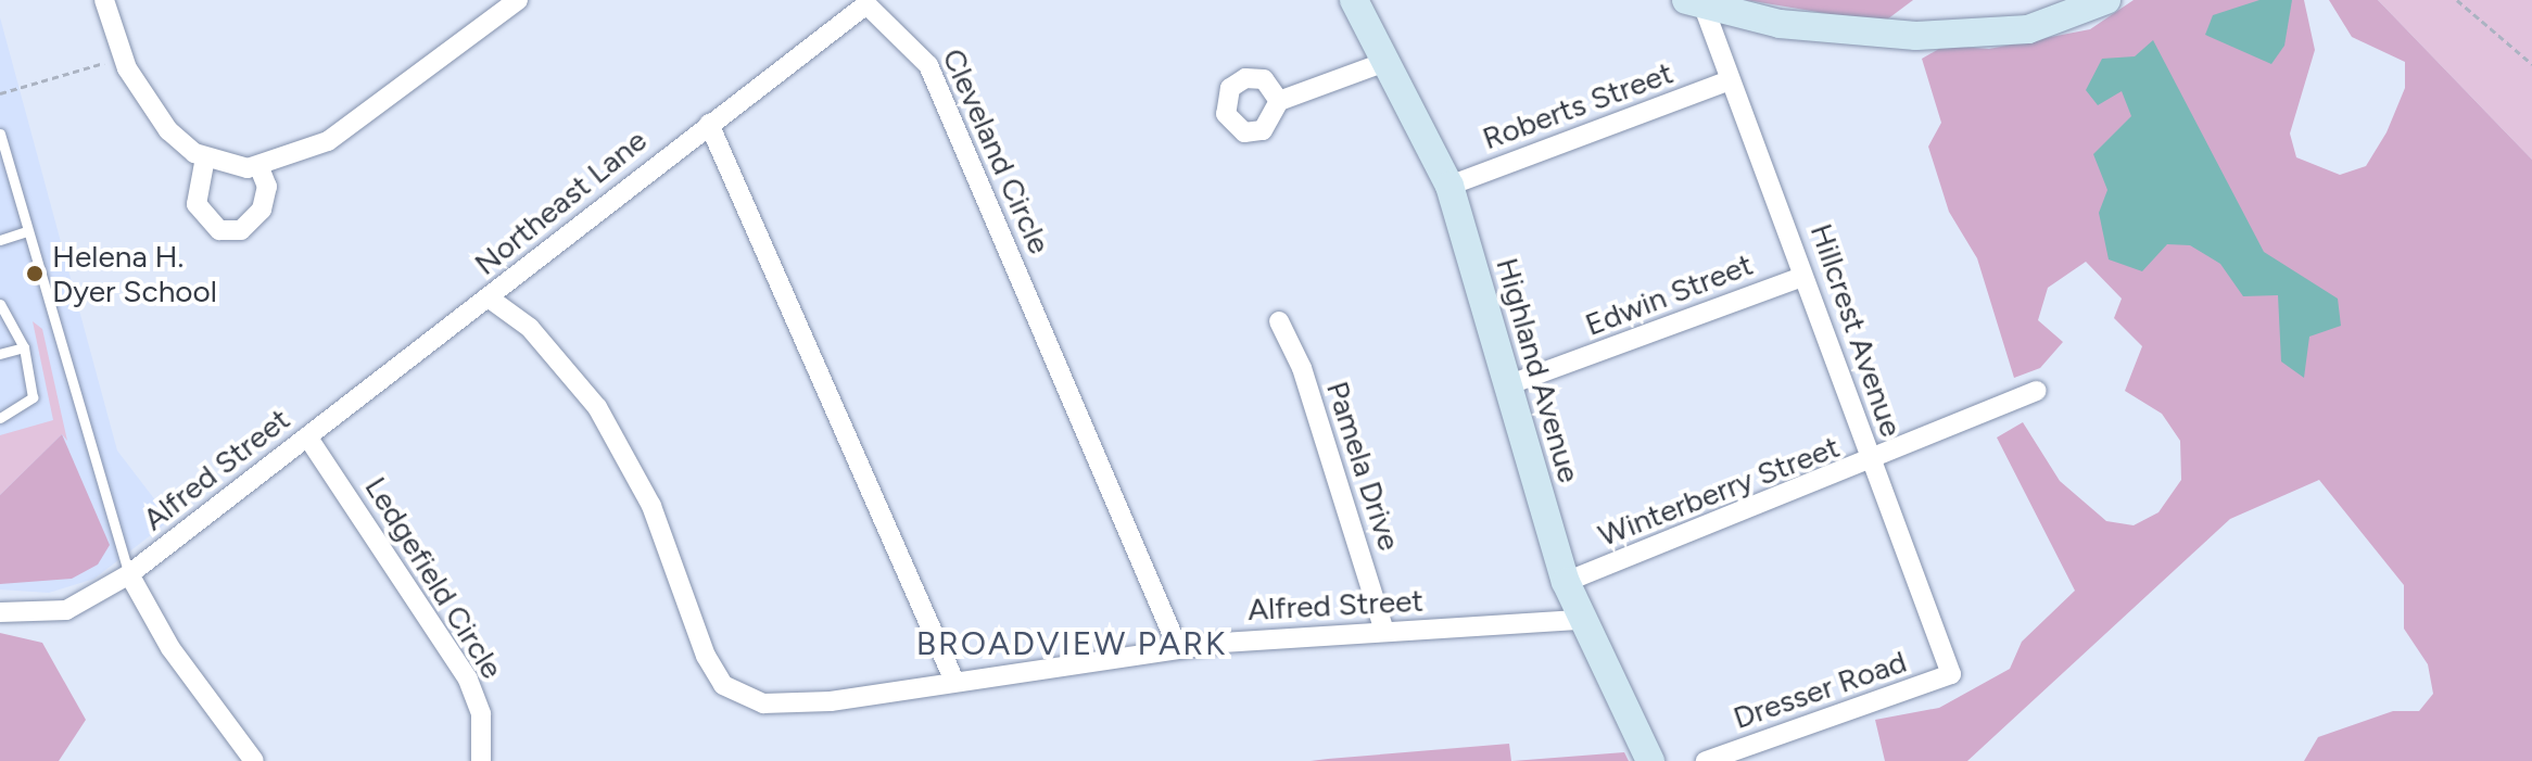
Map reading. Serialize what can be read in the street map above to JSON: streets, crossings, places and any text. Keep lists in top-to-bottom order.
{
  "streets": {
    "street": [
      "Roberts Street",
      "Cleveland Circle",
      "Northeast Lane",
      "Edwin Street",
      "Hillcrest Avenue",
      "Highland Avenue",
      "Pamela Drive",
      "Alfred Street",
      "Winterberry Street",
      "Ledgefield Circle",
      "Dresser Road"
    ]
  },
  "crossings": [
    ["Roberts Street", "Hillcrest Avenue"],
    ["Roberts Street", "Highland Avenue"],
    ["Cleveland Circle", "Northeast Lane"],
    ["Cleveland Circle", "Alfred Street"],
    ["Northeast Lane", "Alfred Street"],
    ["Edwin Street", "Hillcrest Avenue"],
    ["Edwin Street", "Highland Avenue"],
    ["Hillcrest Avenue", "Winterberry Street"],
    ["Hillcrest Avenue", "Dresser Road"],
    ["Highland Avenue", "Alfred Street"],
    ["Highland Avenue", "Winterberry Street"],
    ["Pamela Drive", "Alfred Street"],
    ["Alfred Street", "Ledgefield Circle"]
  ],
  "districts": ["BROADVIEW PARK"],
  "places": ["Helena H. Dyer School"]
}
